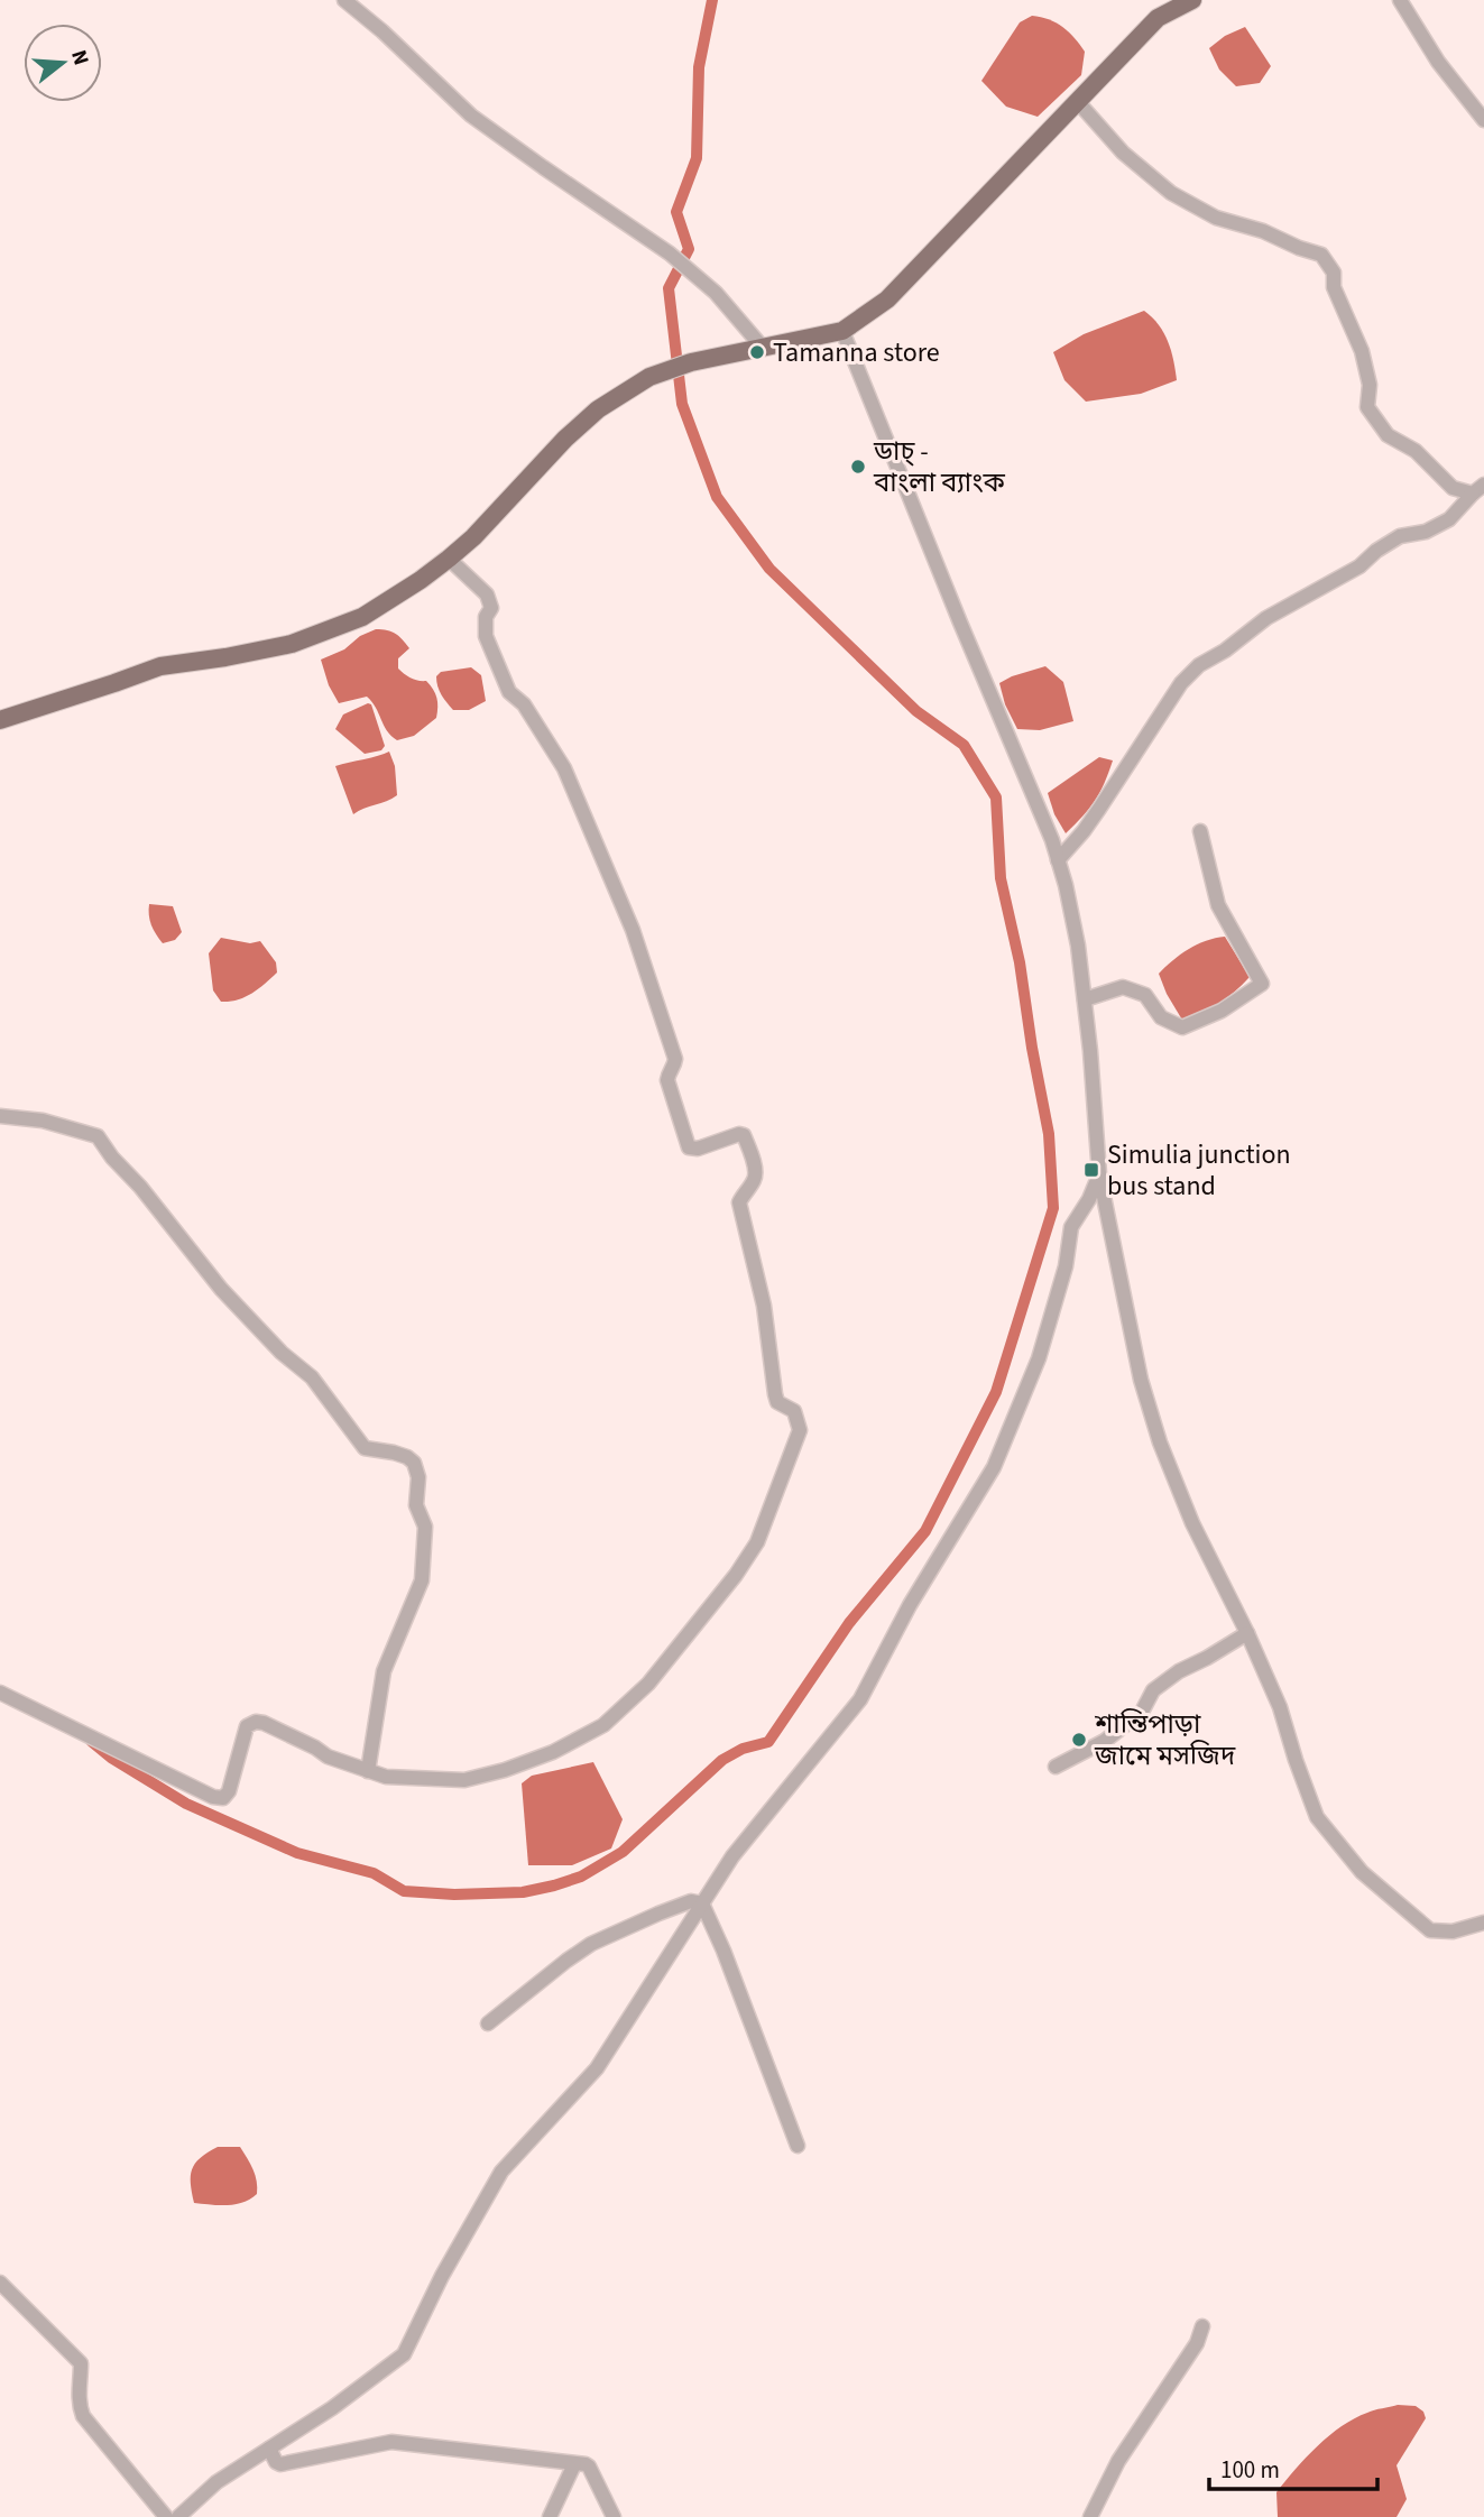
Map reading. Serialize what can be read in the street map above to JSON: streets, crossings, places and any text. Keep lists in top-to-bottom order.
{
  "places": {
    "other": ["Tamanna store", "ডাচ্ - বাংলা ব্যাংক", "শান্তিপাড়া জামে মসজিদ"],
    "transit": ["Simulia junction bus stand"]
  },
  "scale_bar": "100 m",
  "north": "right"
}
